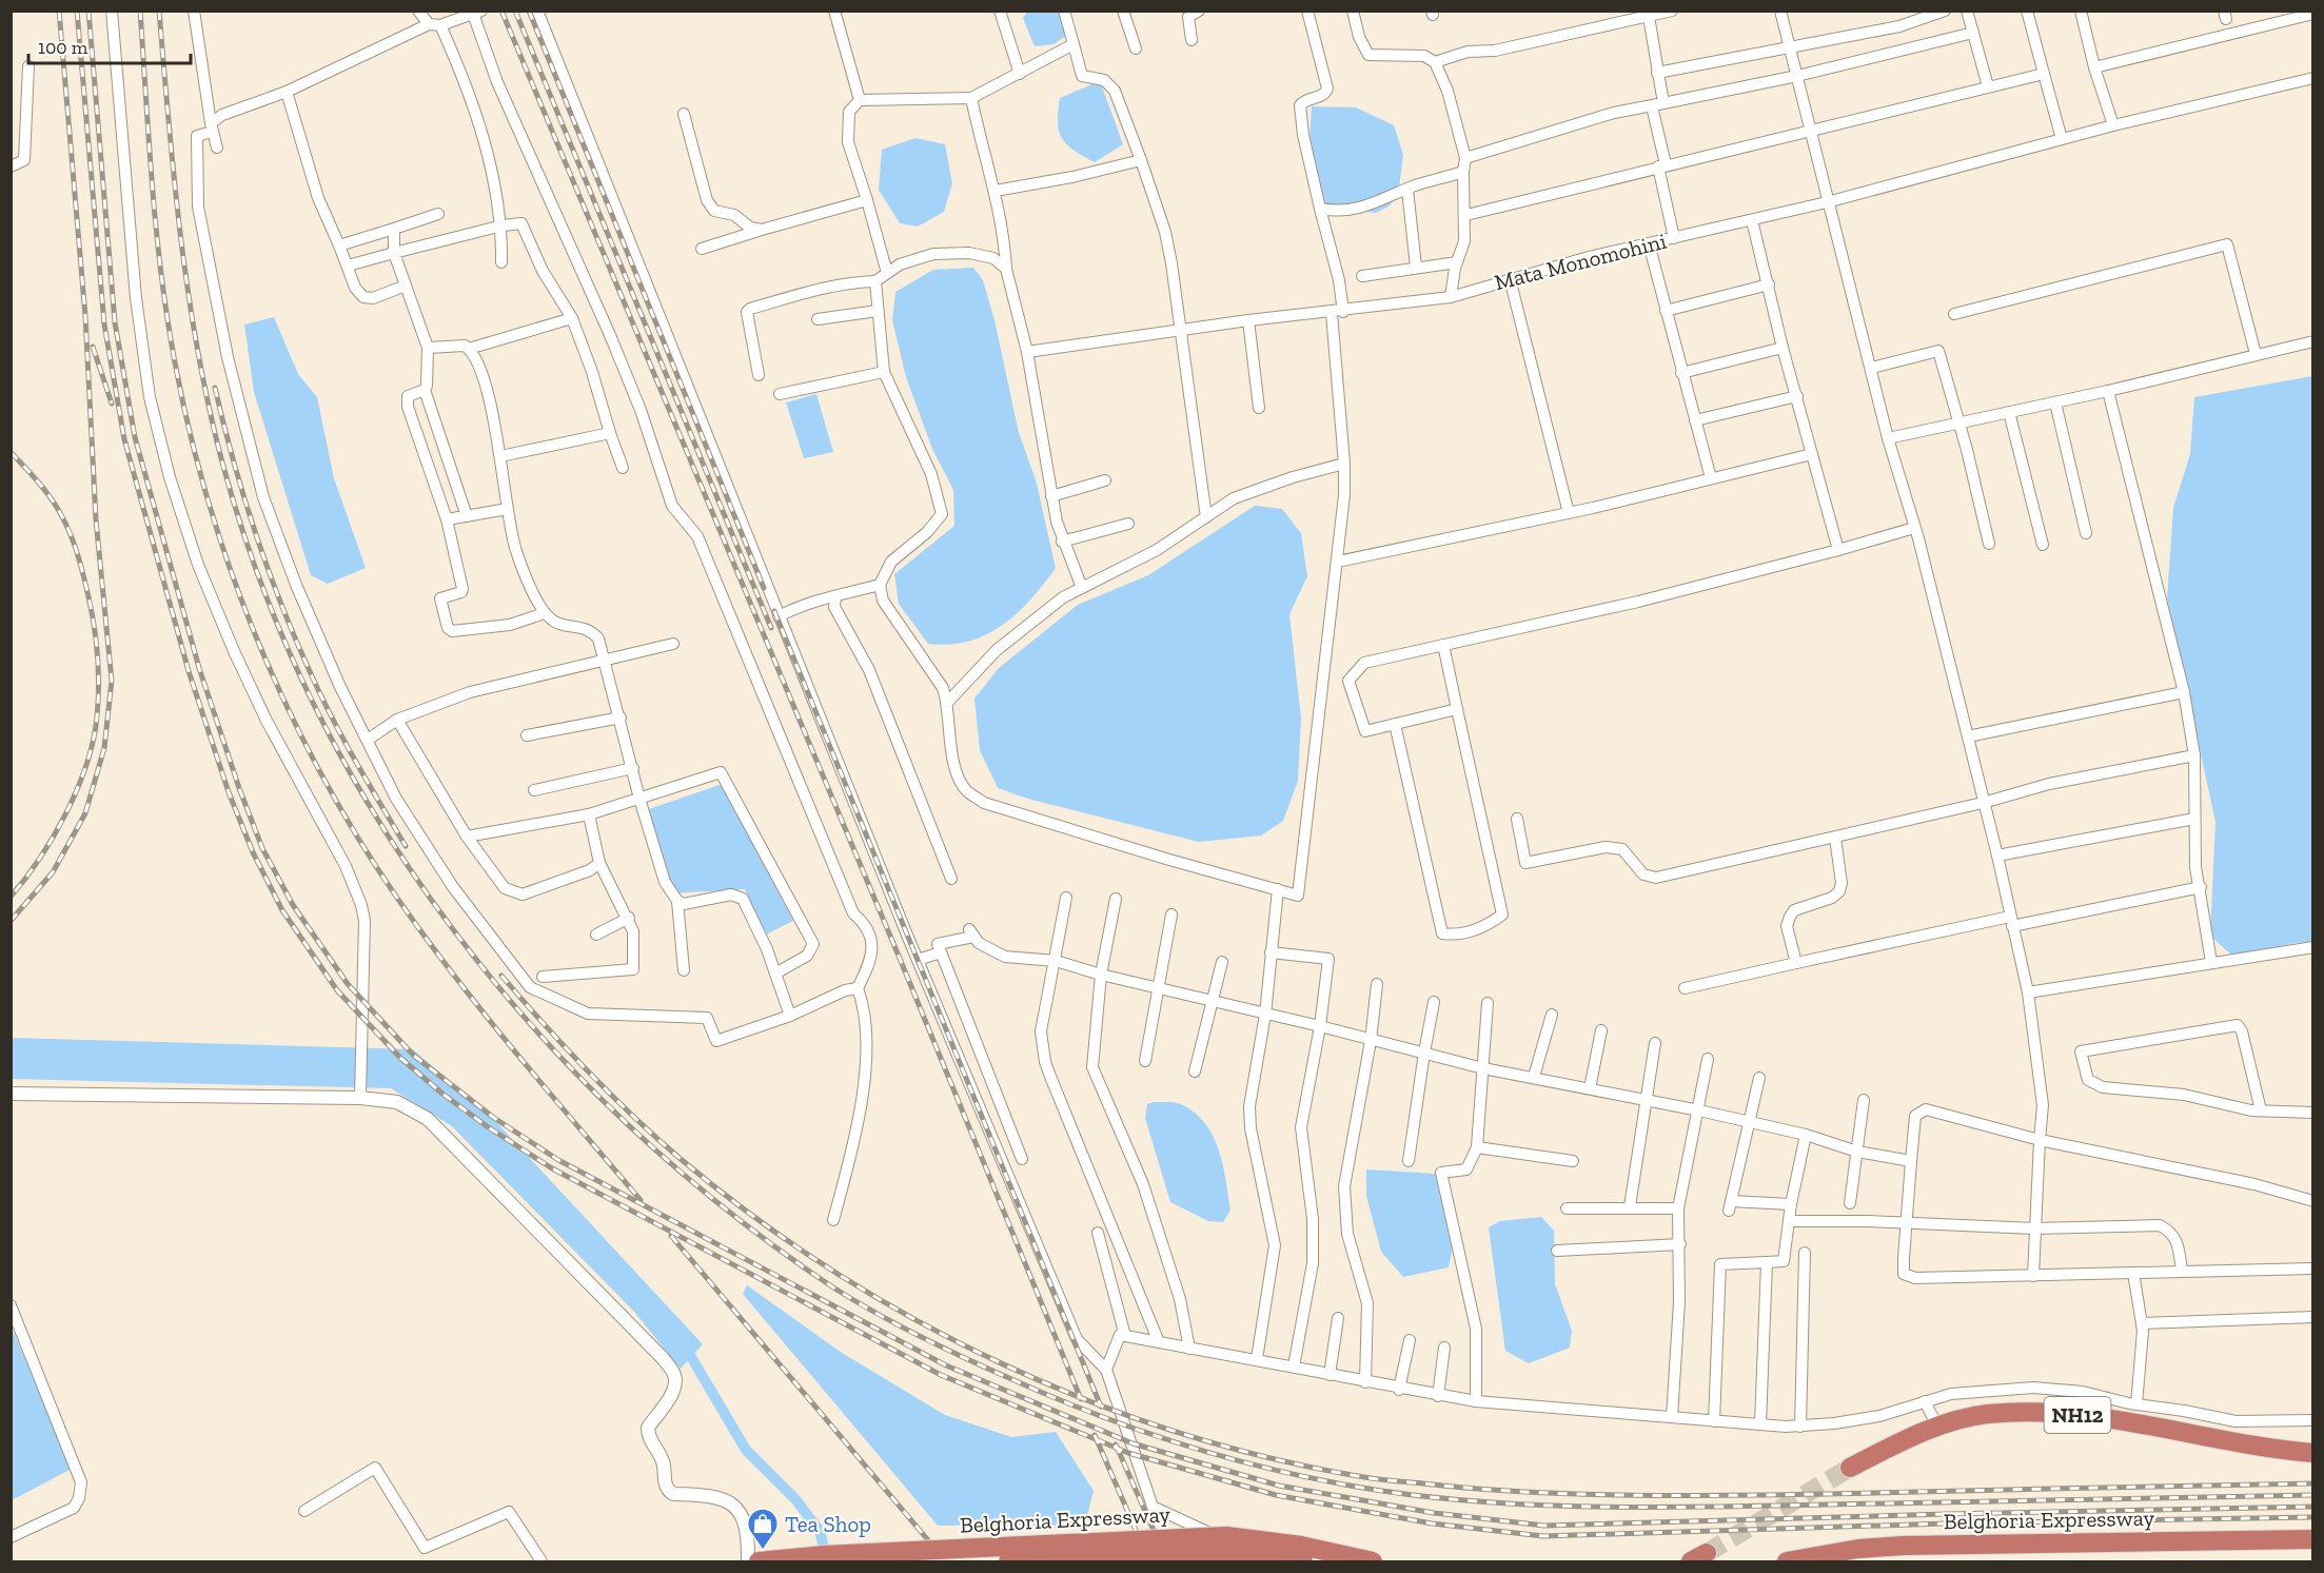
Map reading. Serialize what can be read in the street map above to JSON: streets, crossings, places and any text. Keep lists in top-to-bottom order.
{
  "streets": {
    "highway": ["NH12", "Belghoria Expressway"],
    "street": ["Mata Monomohini"]
  },
  "places": {
    "shop": ["Tea Shop"]
  },
  "scale_bar": "100 m"
}
